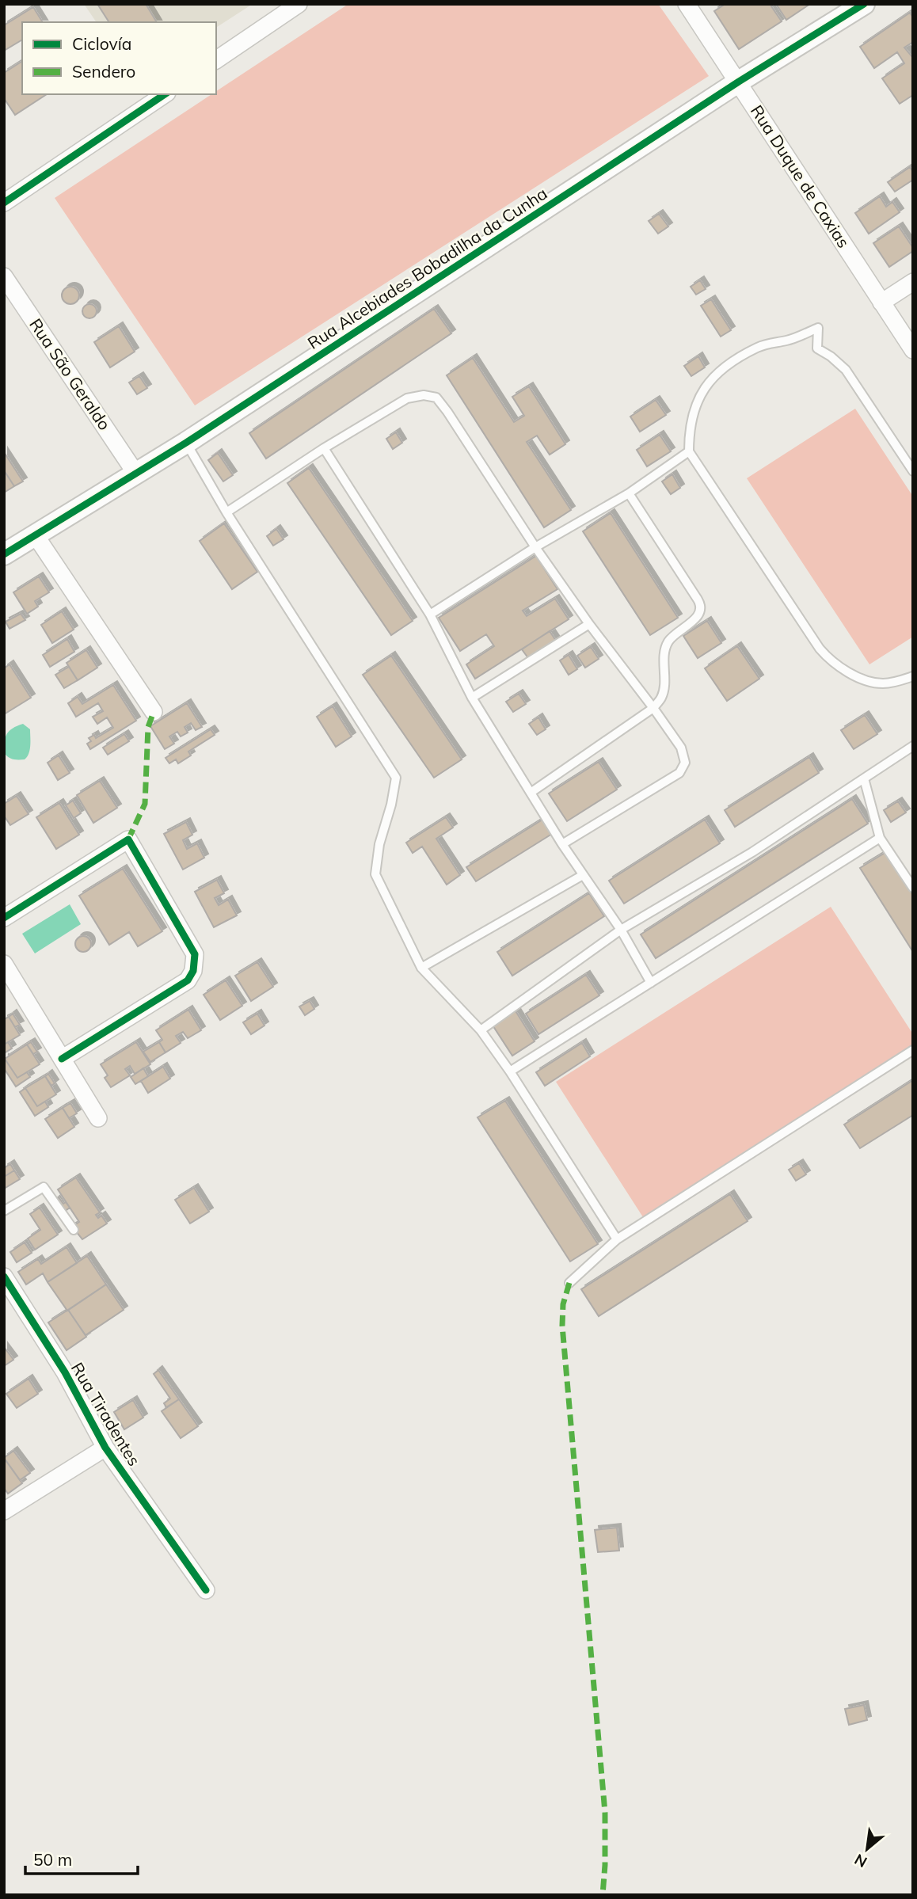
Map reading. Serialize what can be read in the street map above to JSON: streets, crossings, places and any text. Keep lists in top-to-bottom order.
{
  "streets": {
    "street": [
      "Rua Duque de Caxias",
      "Rua Alcebiades Bobadilha da Cunha",
      "Rua São Geraldo",
      "Rua Tiradentes"
    ]
  },
  "crossings": [
    ["Rua Duque de Caxias", "Rua Alcebiades Bobadilha da Cunha"],
    ["Rua Alcebiades Bobadilha da Cunha", "Rua São Geraldo"]
  ],
  "legend": ["Ciclovía", "Sendero"],
  "scale_bar": "50 m",
  "north": "bottom left"
}
